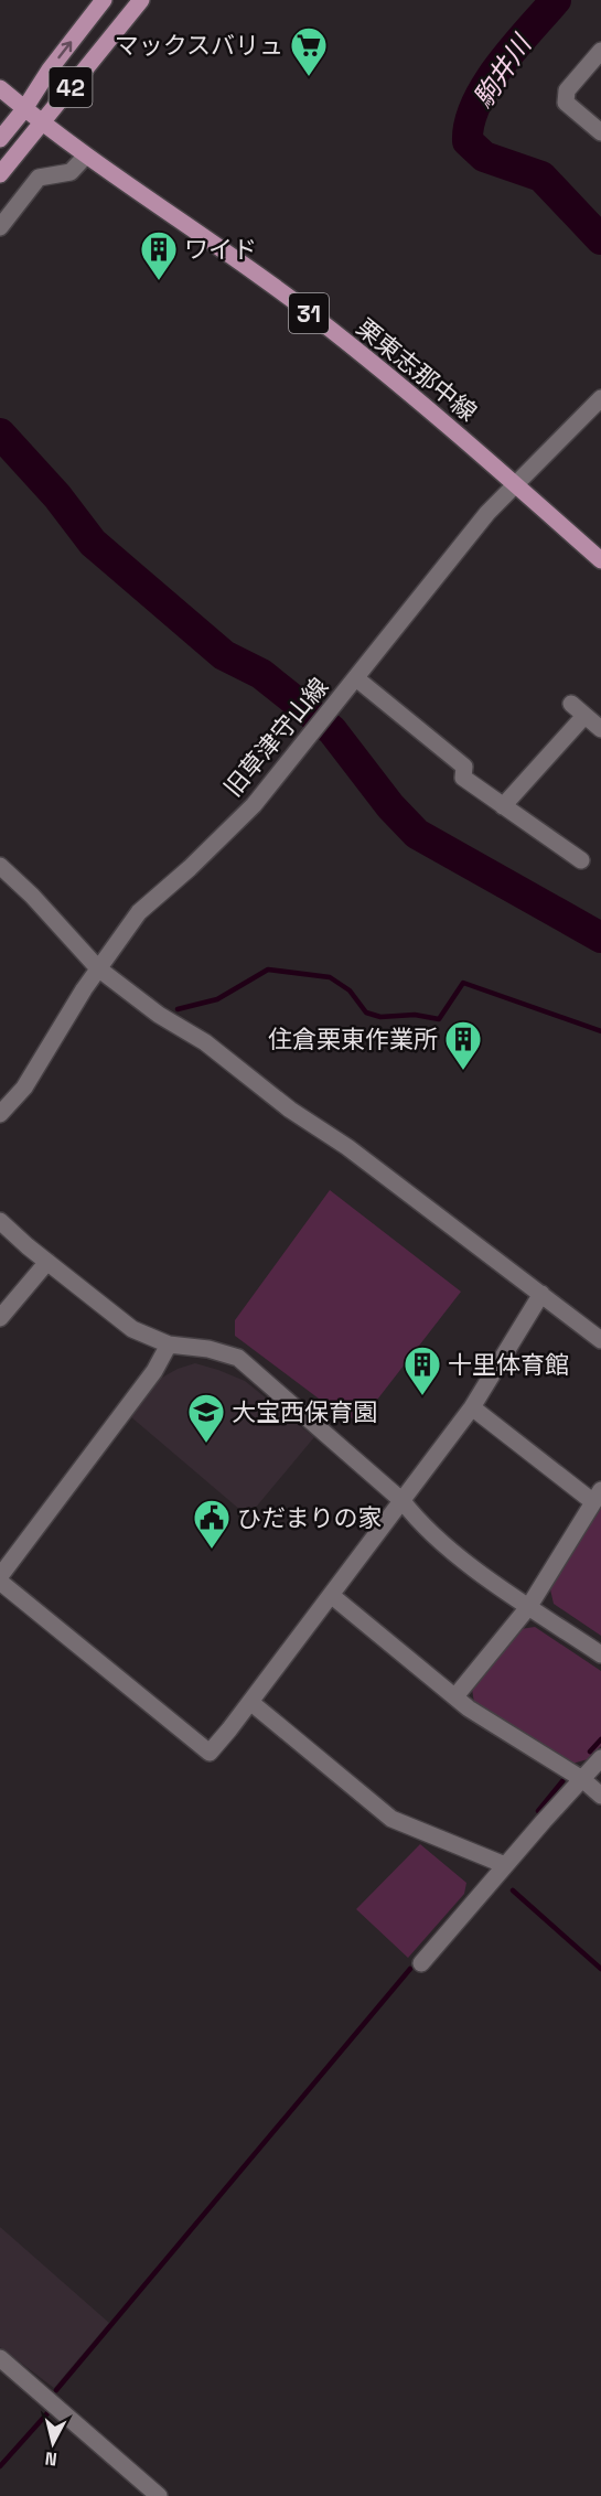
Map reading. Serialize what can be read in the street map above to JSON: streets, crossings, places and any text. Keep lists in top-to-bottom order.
{
  "streets": {
    "main road": ["42", "31", "栗東志那中線"],
    "street": ["旧草津守山線"]
  },
  "crossings": [
    ["42", "栗東志那中線"],
    ["栗東志那中線", "旧草津守山線"]
  ],
  "water": ["駒井川"],
  "places": {
    "supermarket": ["マックスバリュ"],
    "building": ["ワイド", "住倉栗東作業所", "十里体育館"],
    "school or university": ["大宝西保育園"],
    "public building": ["ひだまりの家"]
  },
  "north": "bottom"
}
